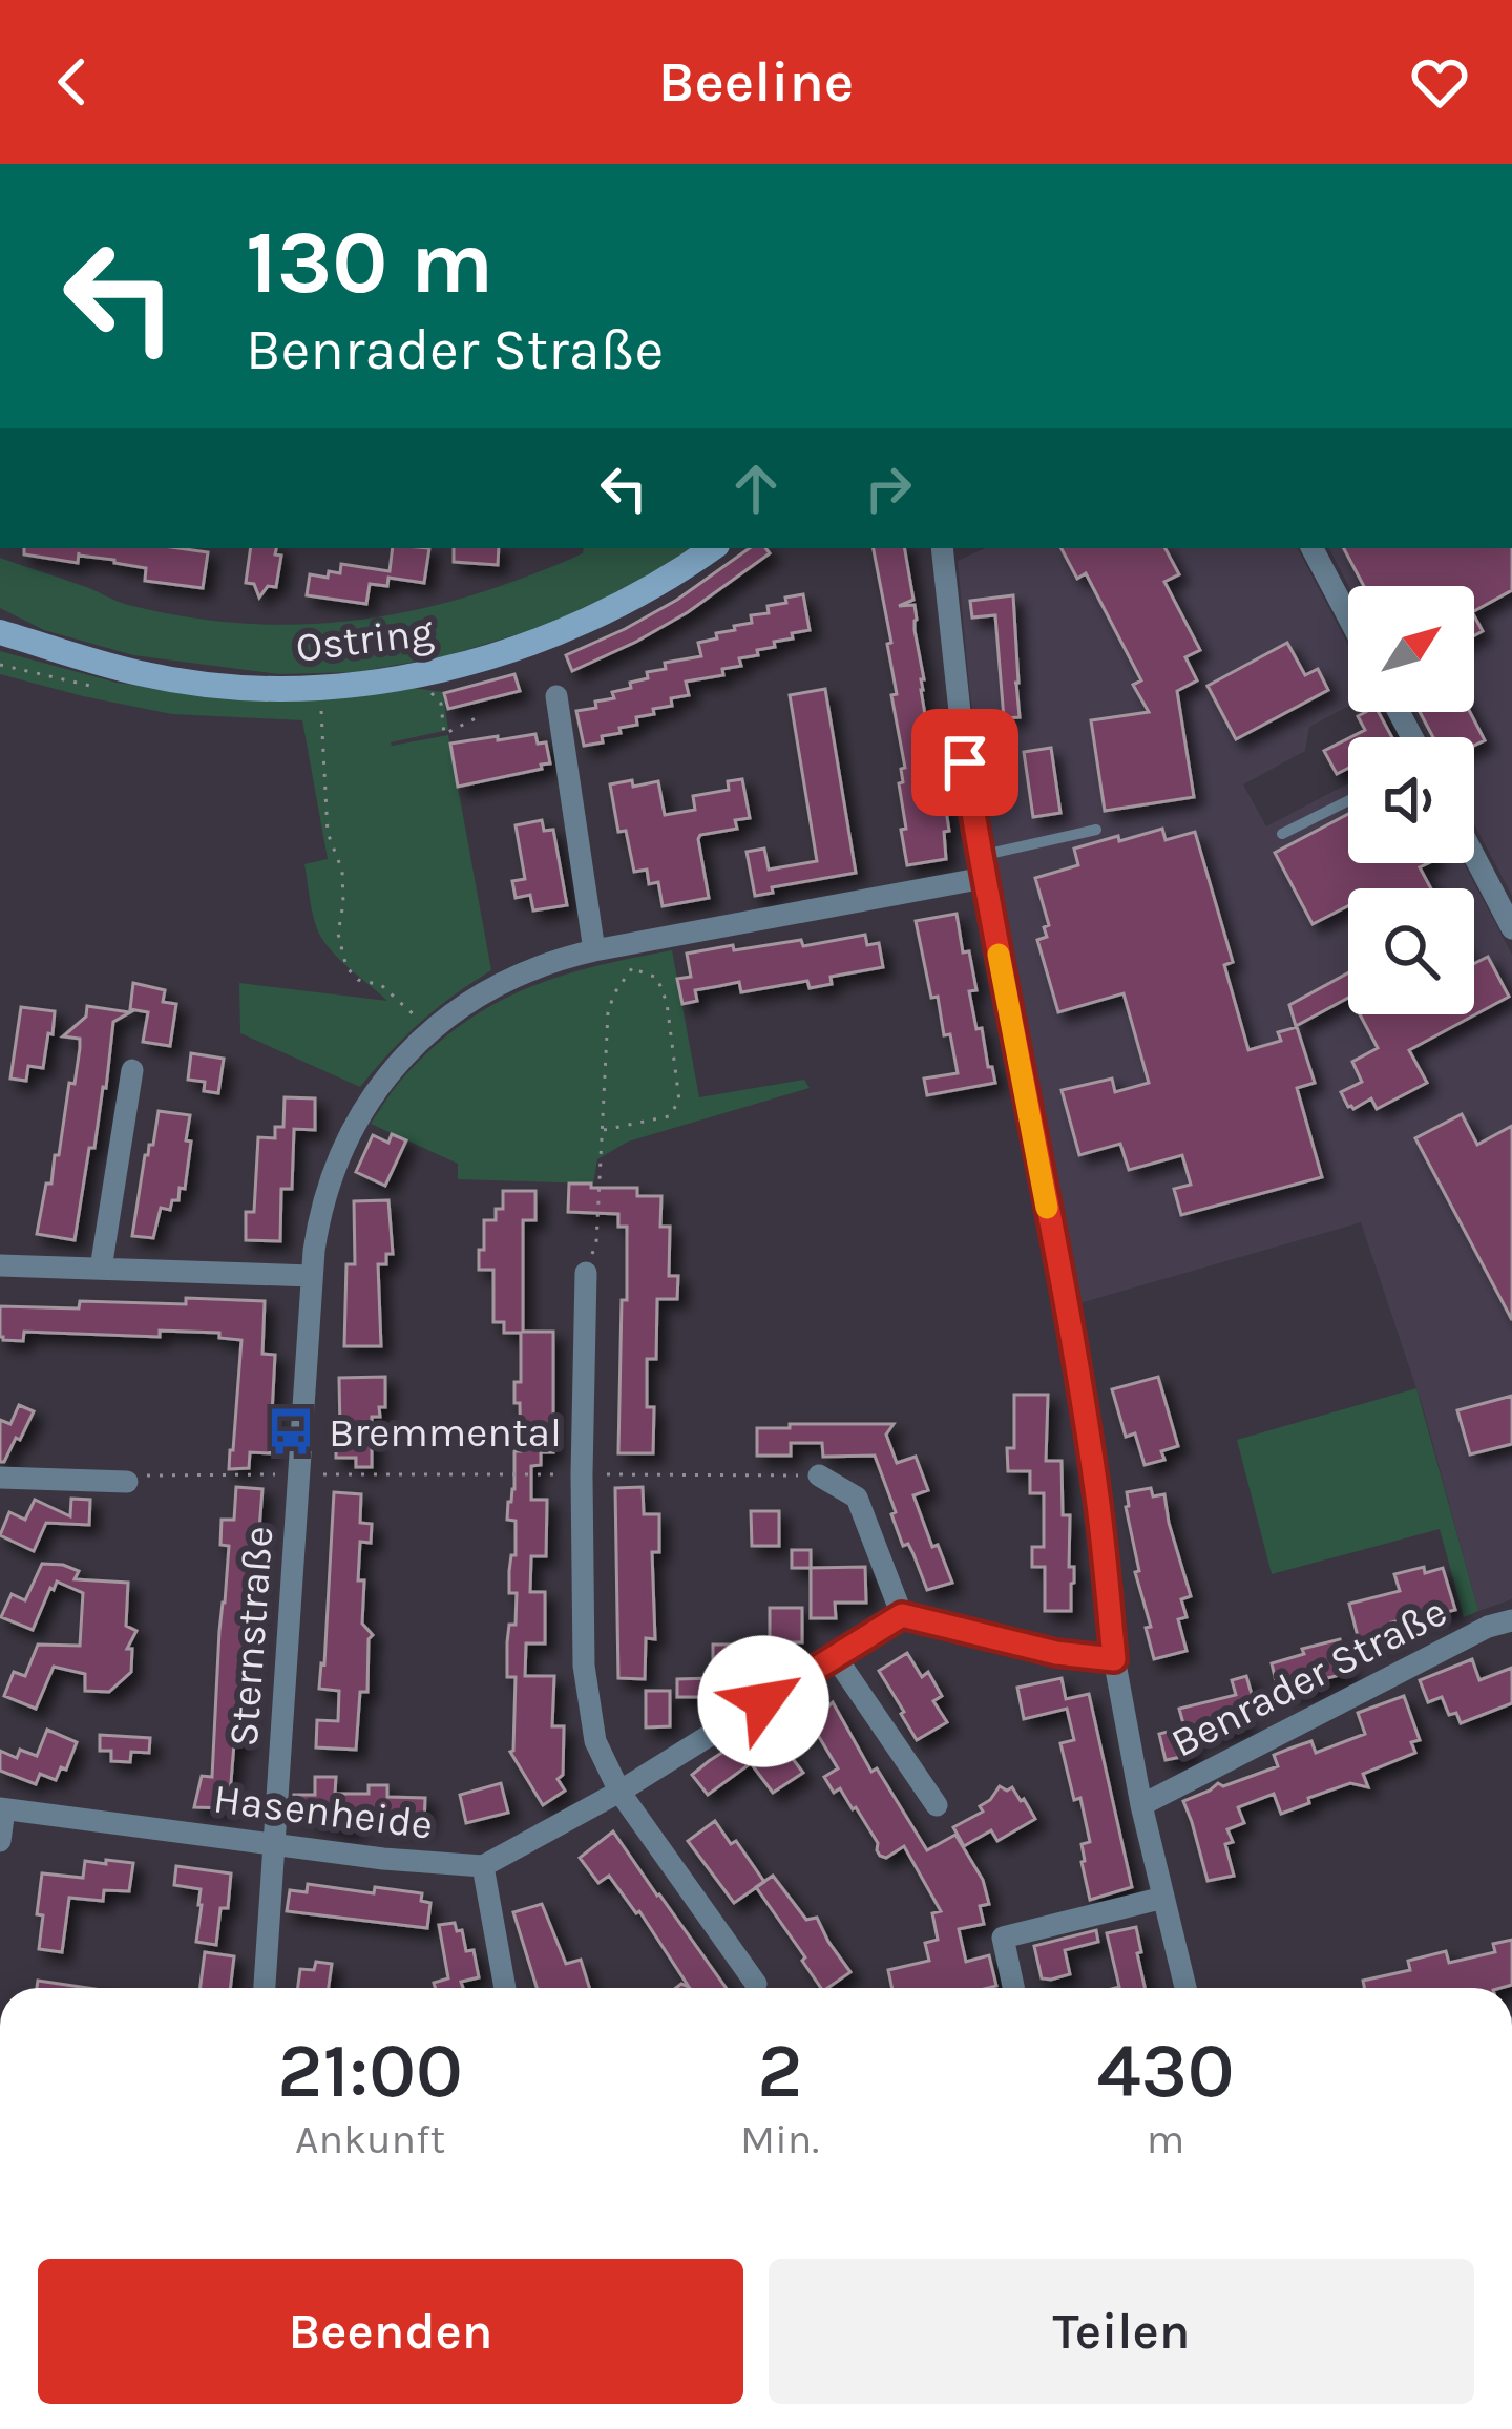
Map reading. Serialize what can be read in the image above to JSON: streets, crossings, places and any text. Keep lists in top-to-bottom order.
{
  "streets": {
    "main road": ["Ostring"],
    "street": ["Sternstraße", "Benrader Straße", "Hasenheide"]
  },
  "crossings": [
    ["Sternstraße", "Benrader Straße"],
    ["Sternstraße", "Hasenheide"]
  ],
  "places": {
    "bus stop": ["Bremmental"]
  },
  "north": "top right",
  "page": {
    "header": "Beeline",
    "turn": ["130 m", "Benrader Straße"],
    "eta": [
      "21:00",
      "Ankunft",
      "2",
      "Min.",
      "430",
      "m"
    ],
    "buttons": ["Beenden", "Teilen"]
  }
}
